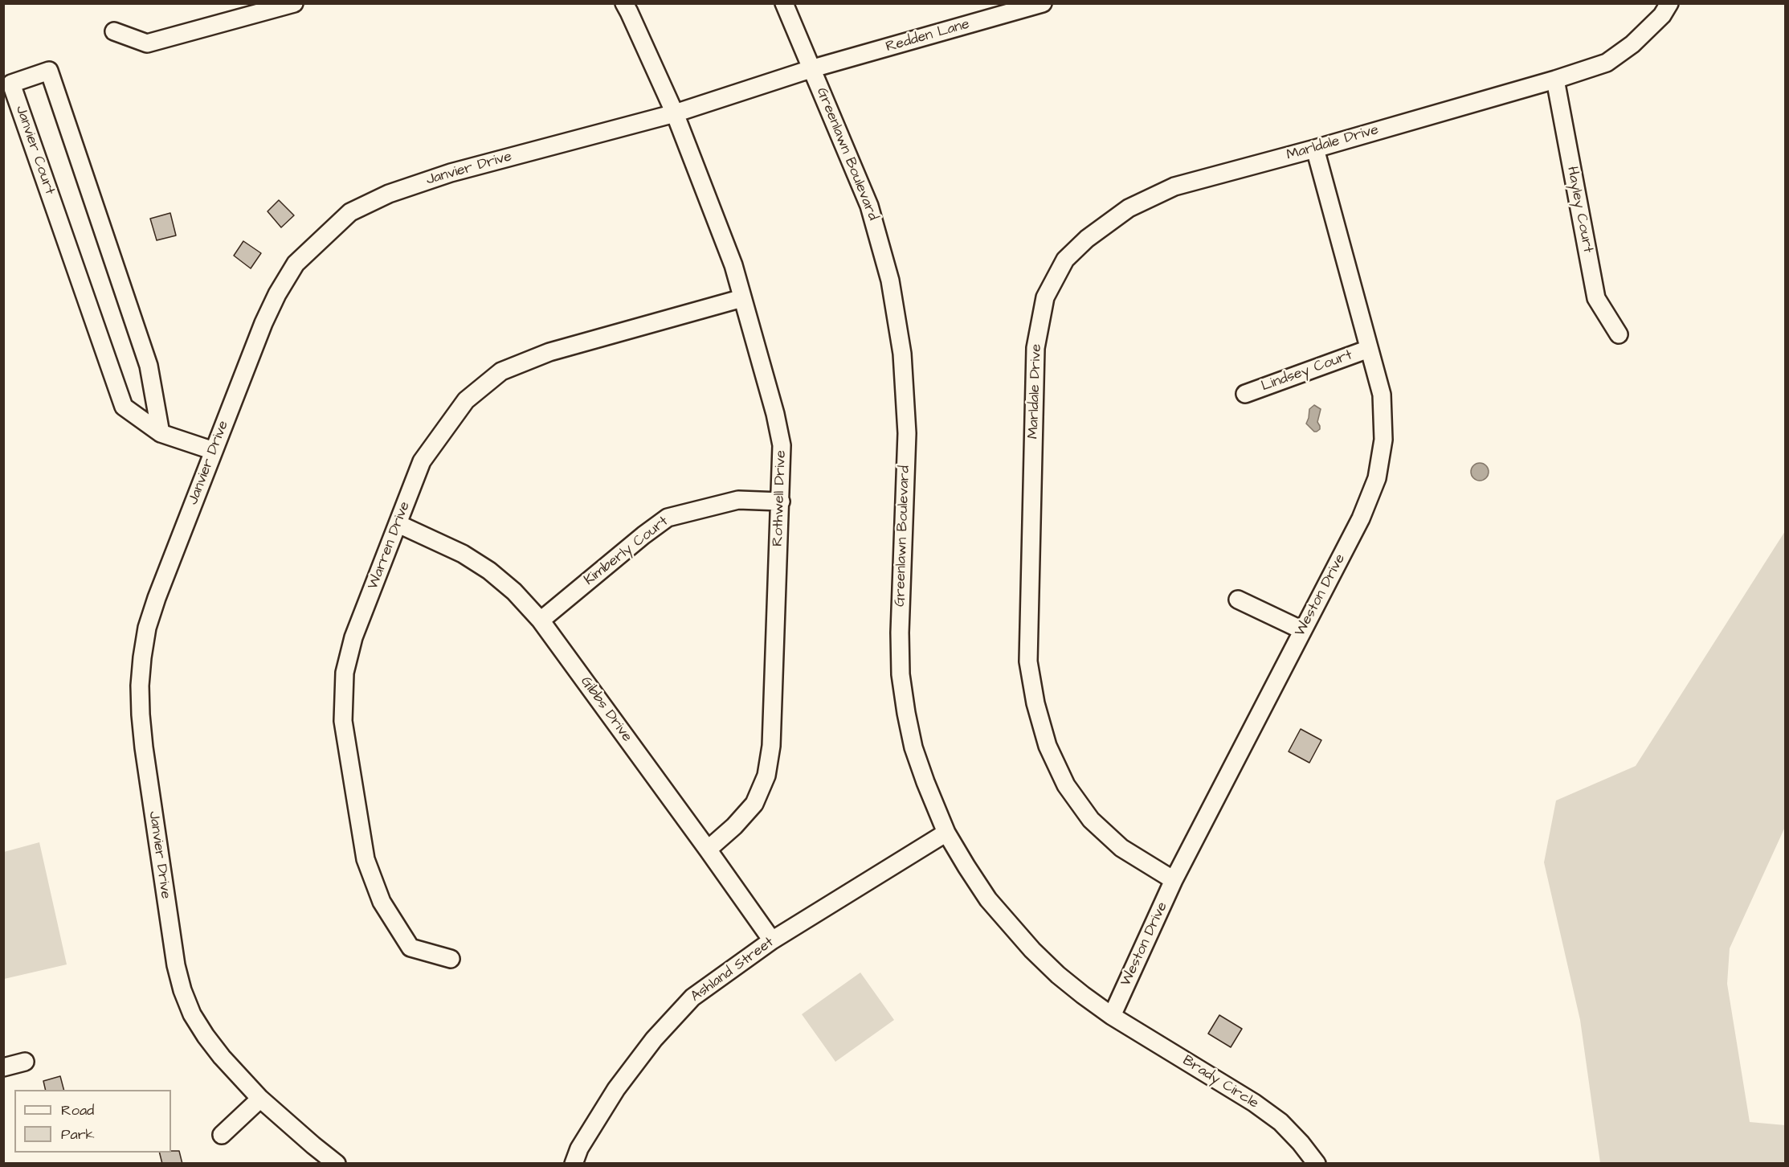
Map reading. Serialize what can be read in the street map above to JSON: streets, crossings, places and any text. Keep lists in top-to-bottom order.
{
  "streets": {
    "street": [
      "Redden Lane",
      "Marldale Drive",
      "Janvier Court",
      "Greenlawn Boulevard",
      "Janvier Drive",
      "Hayley Court",
      "Lindsey Court",
      "Rothwell Drive",
      "Warren Drive",
      "Kimberly Court",
      "Weston Drive",
      "Gibbs Drive",
      "Ashland Street",
      "Brady Circle"
    ]
  },
  "crossings": [
    ["Redden Lane", "Greenlawn Boulevard"],
    ["Redden Lane", "Janvier Drive"],
    ["Marldale Drive", "Hayley Court"],
    ["Marldale Drive", "Weston Drive"],
    ["Janvier Court", "Janvier Drive"],
    ["Greenlawn Boulevard", "Janvier Drive"],
    ["Greenlawn Boulevard", "Weston Drive"],
    ["Greenlawn Boulevard", "Ashland Street"],
    ["Greenlawn Boulevard", "Brady Circle"],
    ["Janvier Drive", "Rothwell Drive"],
    ["Lindsey Court", "Weston Drive"],
    ["Rothwell Drive", "Warren Drive"],
    ["Rothwell Drive", "Kimberly Court"],
    ["Rothwell Drive", "Gibbs Drive"],
    ["Warren Drive", "Gibbs Drive"],
    ["Kimberly Court", "Gibbs Drive"],
    ["Weston Drive", "Brady Circle"],
    ["Gibbs Drive", "Ashland Street"]
  ],
  "legend": ["Road", "Park"]
}
